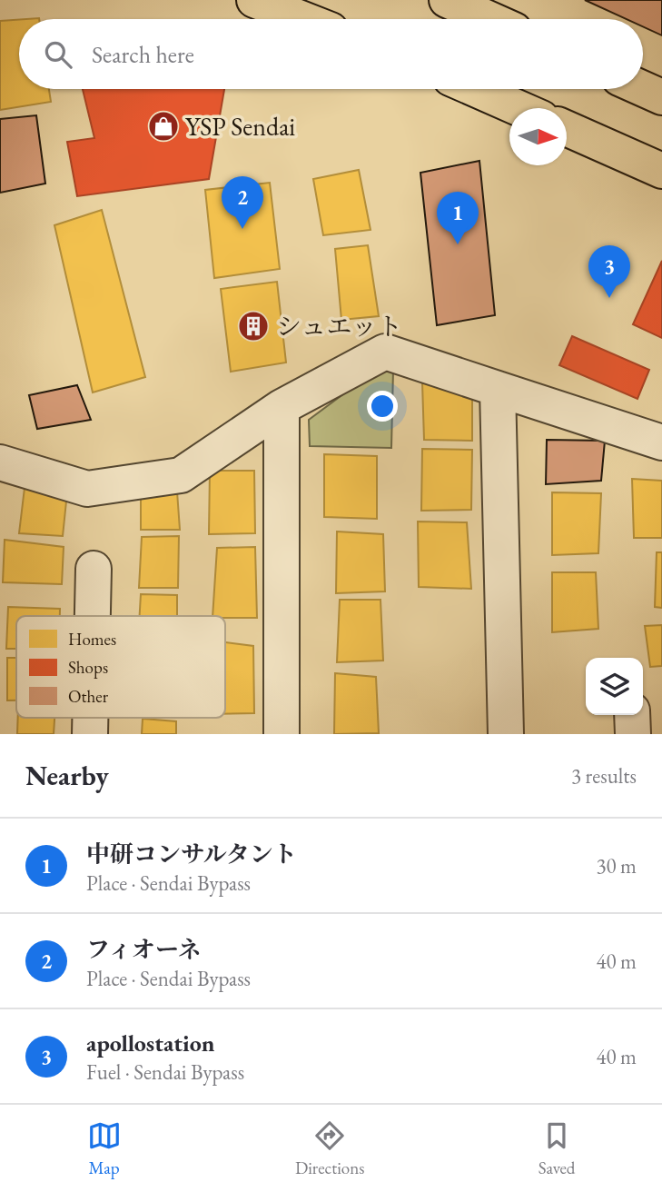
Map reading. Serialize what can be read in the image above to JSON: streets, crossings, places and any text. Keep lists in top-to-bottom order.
{
  "places": {
    "shop": ["YSP Sendai"],
    "building": ["シュエット"]
  },
  "legend": ["Homes", "Shops", "Other"],
  "north": "right",
  "page": {
    "search": "Search here",
    "pins": ["2", "1", "3"],
    "heading": ["Nearby", "3 results"],
    "list": [
      {
        "mark": "1",
        "name": "中研コンサルタント",
        "note": "Place · Sendai Bypass",
        "value": "30 m"
      },
      {
        "mark": "2",
        "name": "フィオーネ",
        "note": "Place · Sendai Bypass",
        "value": "40 m"
      },
      {
        "mark": "3",
        "name": "apollostation",
        "note": "Fuel · Sendai Bypass",
        "value": "40 m"
      }
    ],
    "nav": ["Map", "Directions", "Saved"]
  }
}
